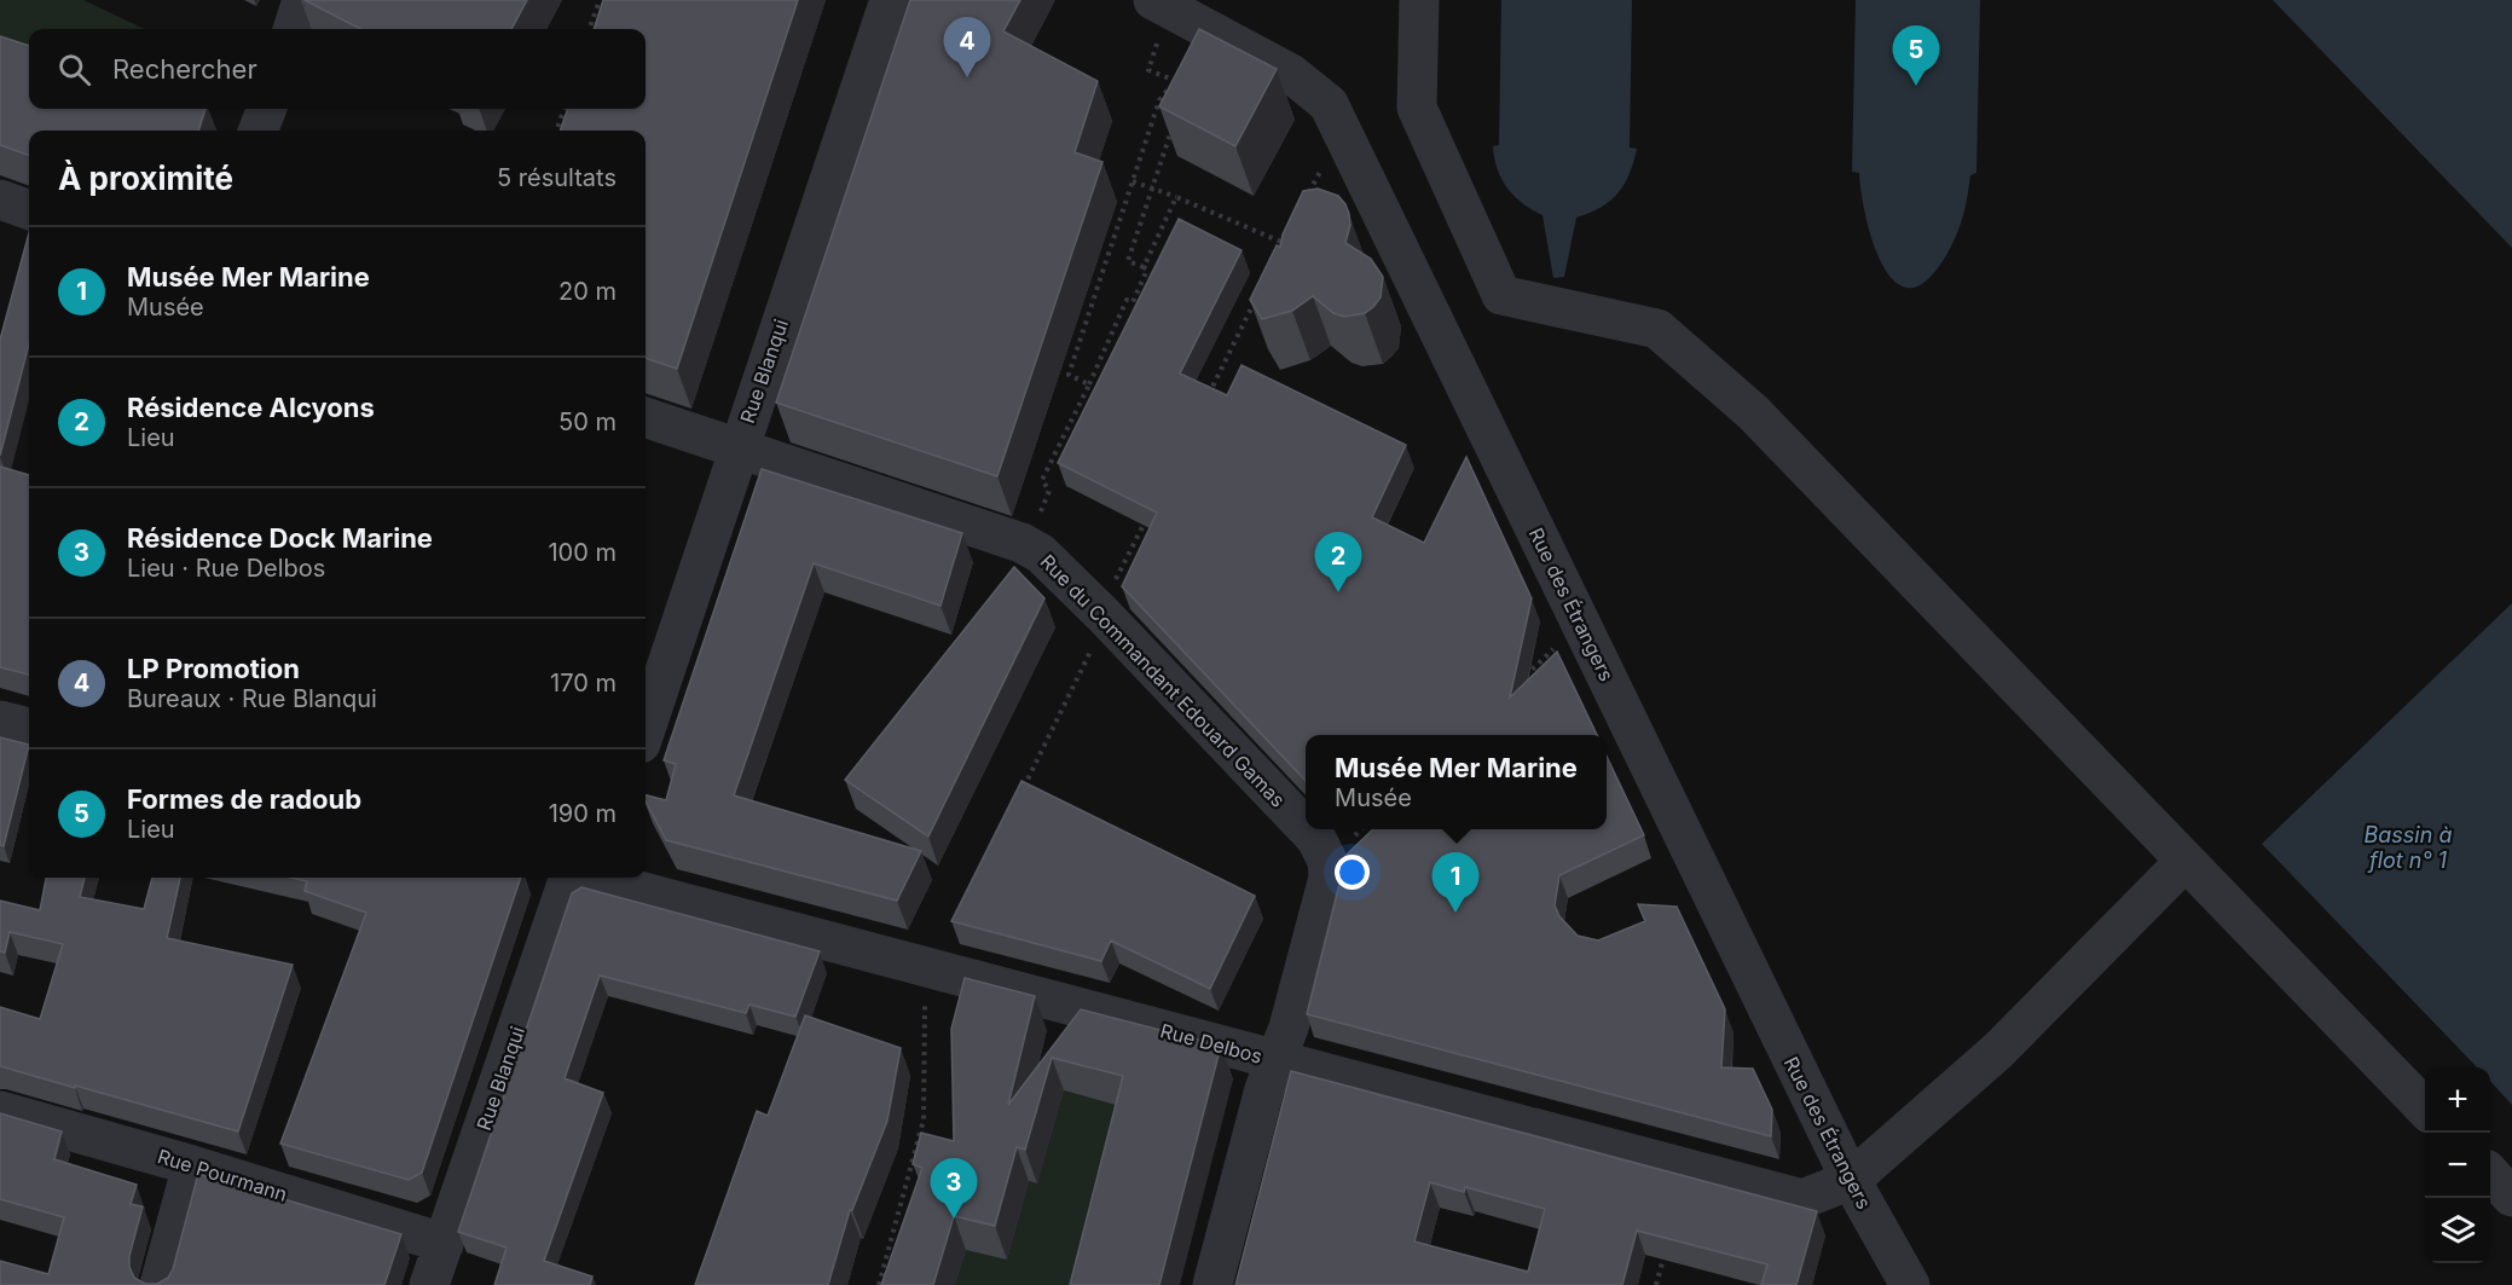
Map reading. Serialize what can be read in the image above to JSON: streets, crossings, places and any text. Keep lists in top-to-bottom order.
{
  "streets": {
    "street": [
      "Rue Blanqui",
      "Rue des Étrangers",
      "Rue du Commandant Edouard Gamas",
      "Rue Delbos",
      "Rue Pourmann"
    ]
  },
  "crossings": [
    ["Rue Blanqui", "Rue du Commandant Edouard Gamas"],
    ["Rue Blanqui", "Rue Pourmann"],
    ["Rue des Étrangers", "Rue Delbos"],
    ["Rue du Commandant Edouard Gamas", "Rue Delbos"]
  ],
  "water": ["Bassin à flot n° 1"],
  "page": {
    "pins": [
      "4",
      "5",
      "2",
      "1",
      "3"
    ],
    "search": "Rechercher",
    "heading": ["À proximité", "5 résultats"],
    "list": [
      {
        "mark": "1",
        "name": "Musée Mer Marine",
        "note": "Musée",
        "value": "20 m"
      },
      {
        "mark": "2",
        "name": "Résidence Alcyons",
        "note": "Lieu",
        "value": "50 m"
      },
      {
        "mark": "3",
        "name": "Résidence Dock Marine",
        "note": "Lieu · Rue Delbos",
        "value": "100 m"
      },
      {
        "mark": "4",
        "name": "LP Promotion",
        "note": "Bureaux · Rue Blanqui",
        "value": "170 m"
      },
      {
        "mark": "5",
        "name": "Formes de radoub",
        "note": "Lieu",
        "value": "190 m"
      }
    ],
    "popup": ["Musée Mer Marine", "Musée"],
    "map_buttons": ["+", "−"]
  }
}
